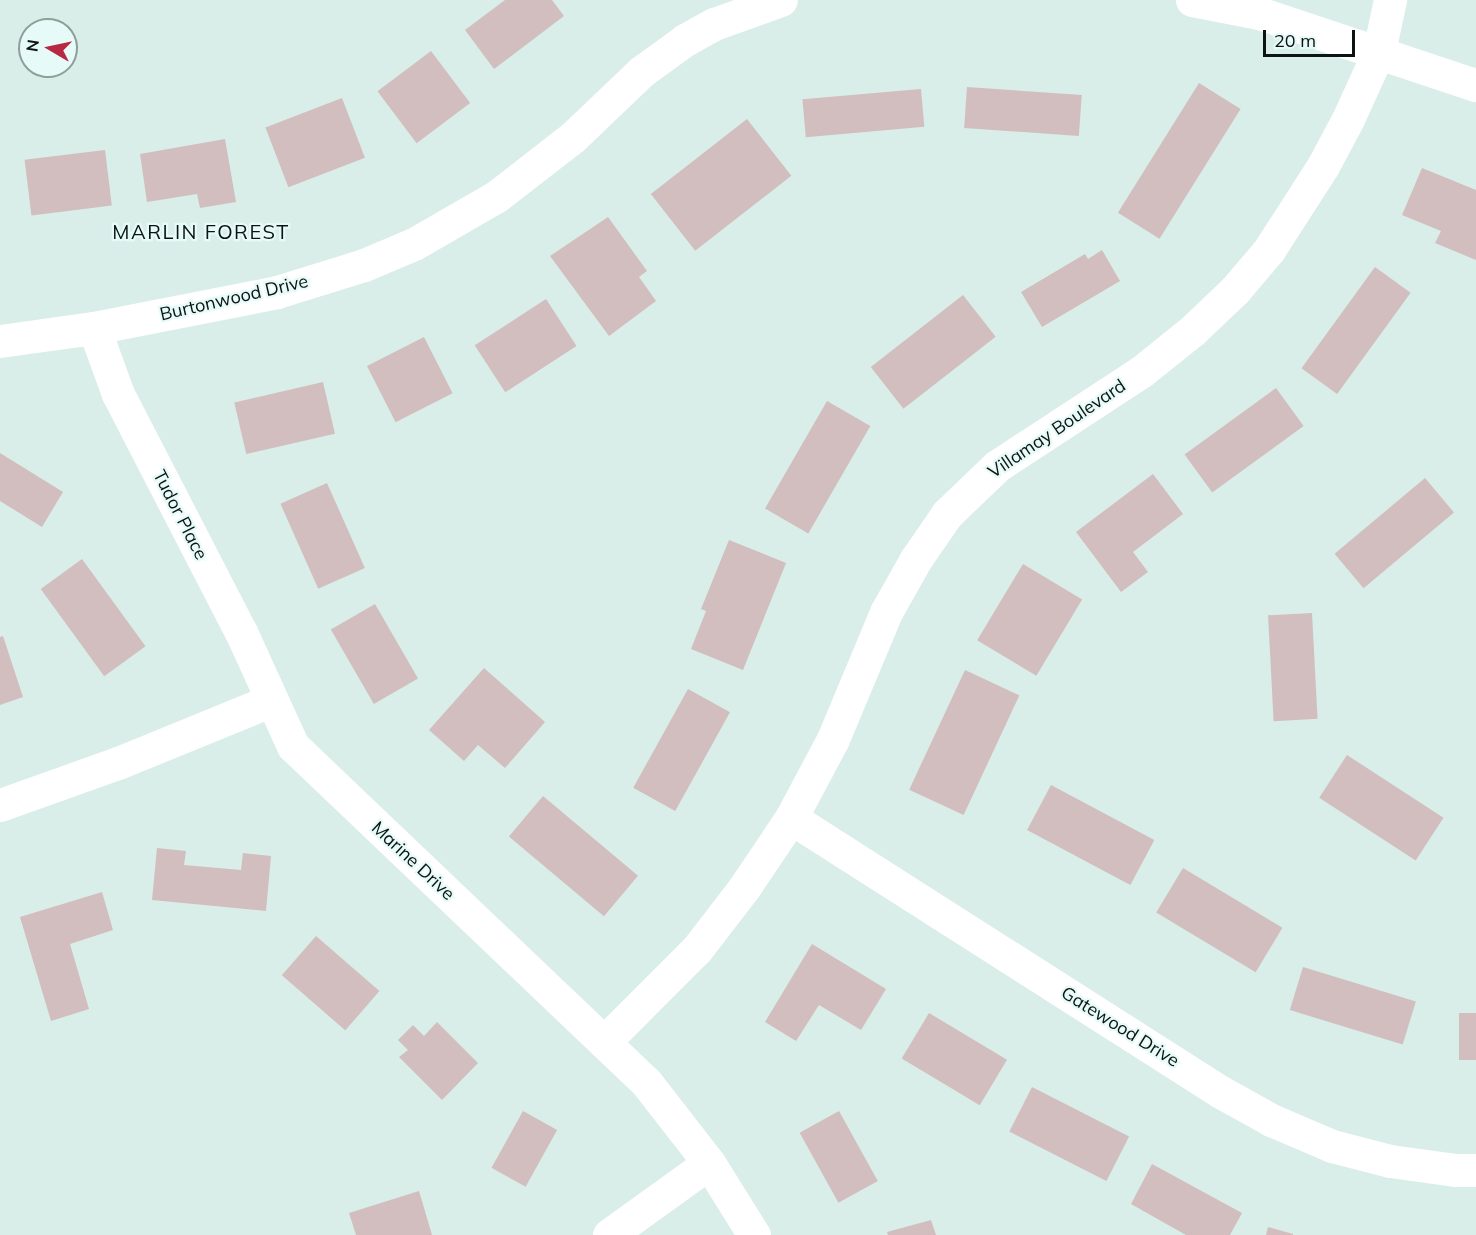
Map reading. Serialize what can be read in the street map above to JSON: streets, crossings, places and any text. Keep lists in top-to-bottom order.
{
  "streets": {
    "street": [
      "Burtonwood Drive",
      "Villamay Boulevard",
      "Tudor Place",
      "Marine Drive",
      "Gatewood Drive"
    ]
  },
  "crossings": [
    ["Burtonwood Drive", "Tudor Place"],
    ["Villamay Boulevard", "Marine Drive"],
    ["Villamay Boulevard", "Gatewood Drive"],
    ["Tudor Place", "Marine Drive"]
  ],
  "districts": ["MARLIN FOREST"],
  "scale_bar": "20 m",
  "north": "left"
}
